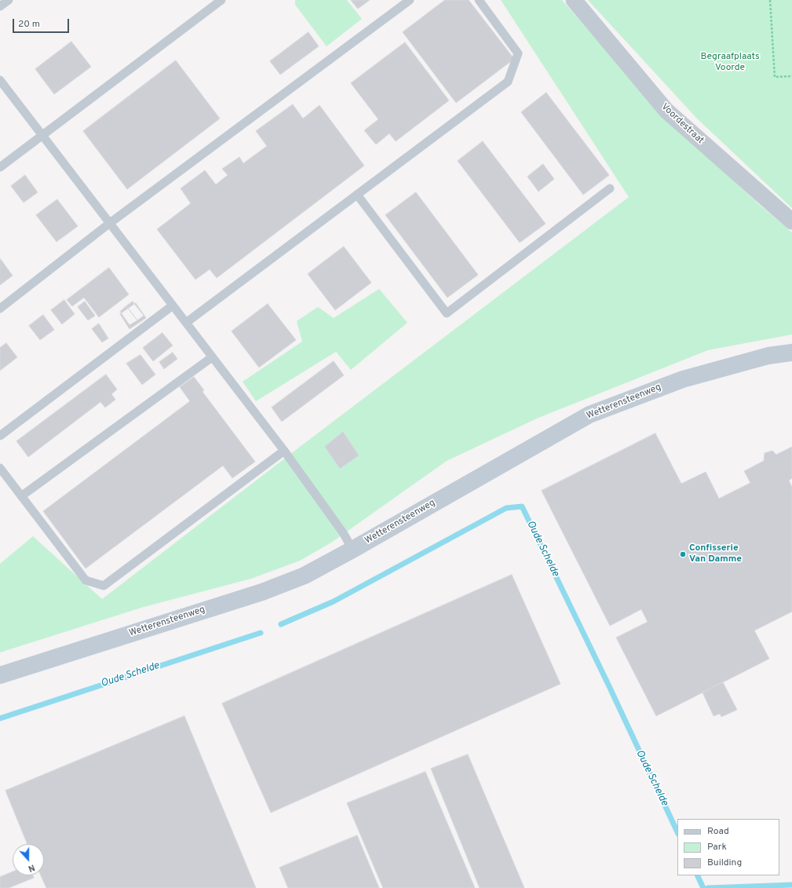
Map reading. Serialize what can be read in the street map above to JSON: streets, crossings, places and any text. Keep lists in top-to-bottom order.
{
  "streets": {
    "street": ["Voordestraat", "Wetterensteenweg"]
  },
  "water": ["Oude Schelde"],
  "parks": ["Begraafplaats Voorde"],
  "places": ["Confisserie Van Damme"],
  "legend": ["Road", "Park", "Building"],
  "scale_bar": "20 m",
  "north": "bottom"
}
